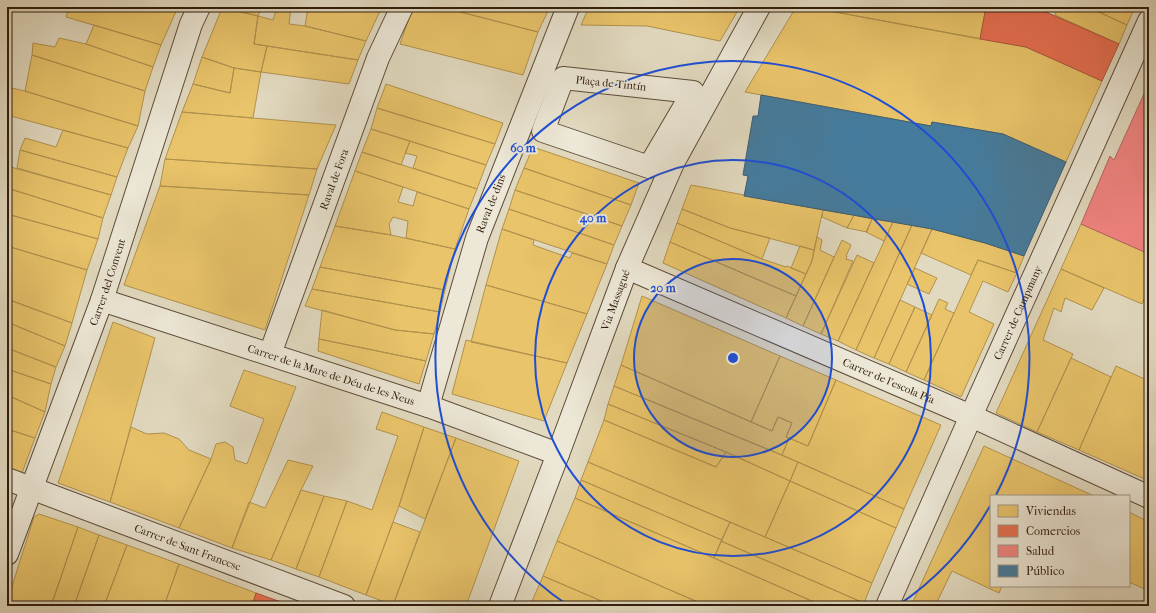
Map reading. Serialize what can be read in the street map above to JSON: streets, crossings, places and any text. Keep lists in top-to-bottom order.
{
  "streets": {
    "street": [
      "Plaça de Tintín",
      "Raval de Fora",
      "Raval de dins",
      "Carrer del Convent",
      "Via Massagué",
      "Carrer de Campmany",
      "Carrer de la Mare de Déu de les Neus",
      "Carrer de l'escola Pía",
      "Carrer de Sant Francesc"
    ]
  },
  "crossings": [
    ["Raval de Fora", "Carrer de la Mare de Déu de les Neus"],
    ["Raval de dins", "Carrer de la Mare de Déu de les Neus"],
    ["Carrer del Convent", "Carrer de la Mare de Déu de les Neus"],
    ["Carrer del Convent", "Carrer de Sant Francesc"],
    ["Via Massagué", "Carrer de la Mare de Déu de les Neus"],
    ["Via Massagué", "Carrer de l'escola Pía"],
    ["Carrer de Campmany", "Carrer de l'escola Pía"]
  ],
  "legend": [
    "Viviendas",
    "Comercios",
    "Salud",
    "Público"
  ],
  "rings": ["60 m", "40 m", "20 m"]
}
